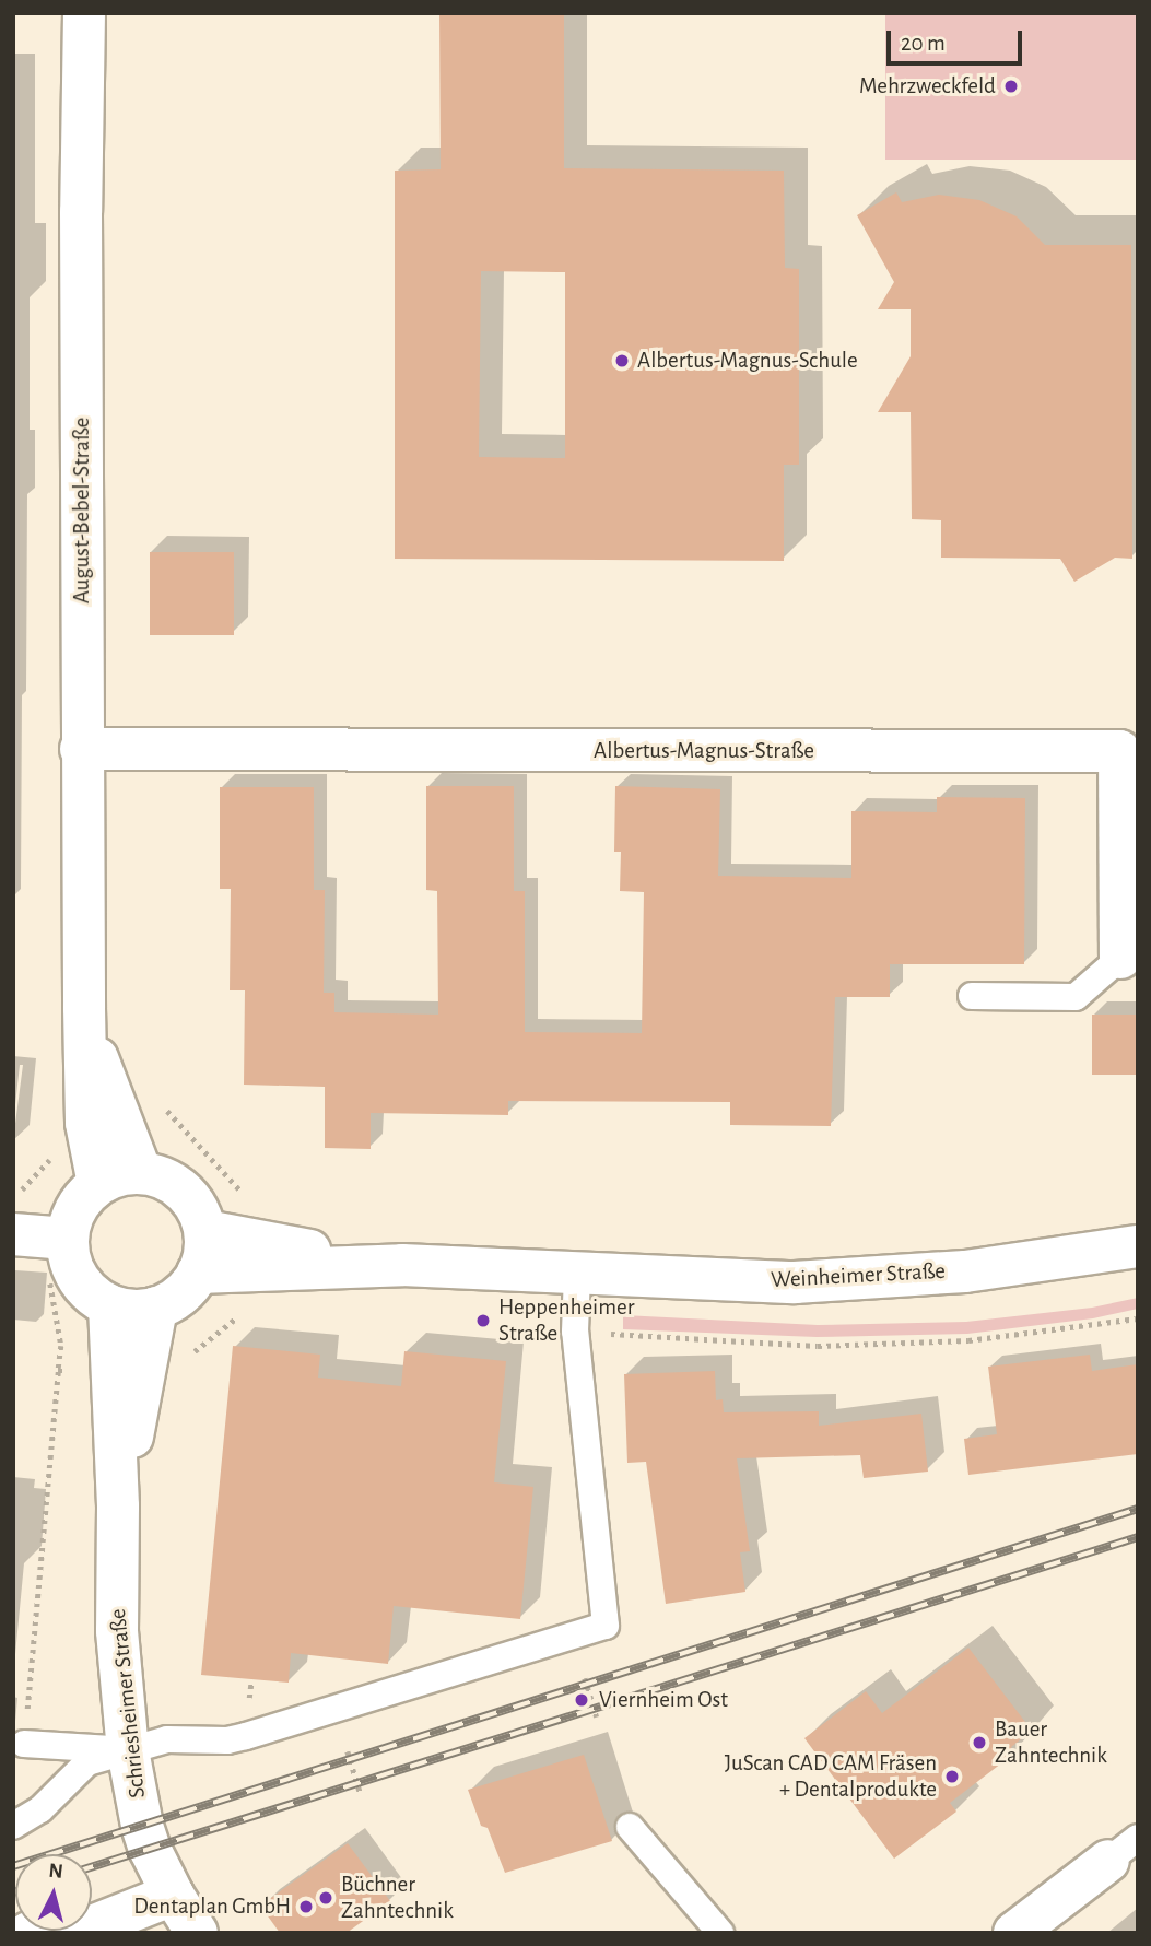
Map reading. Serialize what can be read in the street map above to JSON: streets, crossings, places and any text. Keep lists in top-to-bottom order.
{
  "streets": {
    "street": [
      "August-Bebel-Straße",
      "Albertus-Magnus-Straße",
      "Weinheimer Straße",
      "Schriesheimer Straße"
    ]
  },
  "crossings": [
    ["August-Bebel-Straße", "Albertus-Magnus-Straße"],
    ["August-Bebel-Straße", "Weinheimer Straße"],
    ["August-Bebel-Straße", "Schriesheimer Straße"],
    ["Weinheimer Straße", "Schriesheimer Straße"]
  ],
  "places": [
    "Mehrzweckfeld",
    "Albertus-Magnus-Schule",
    "Heppenheimer Straße",
    "Viernheim Ost",
    "Bauer Zahntechnik",
    "JuScan CAD CAM Fräsen + Dentalprodukte",
    "Büchner Zahntechnik",
    "Dentaplan GmbH"
  ],
  "scale_bar": "20 m",
  "north": "top"
}
